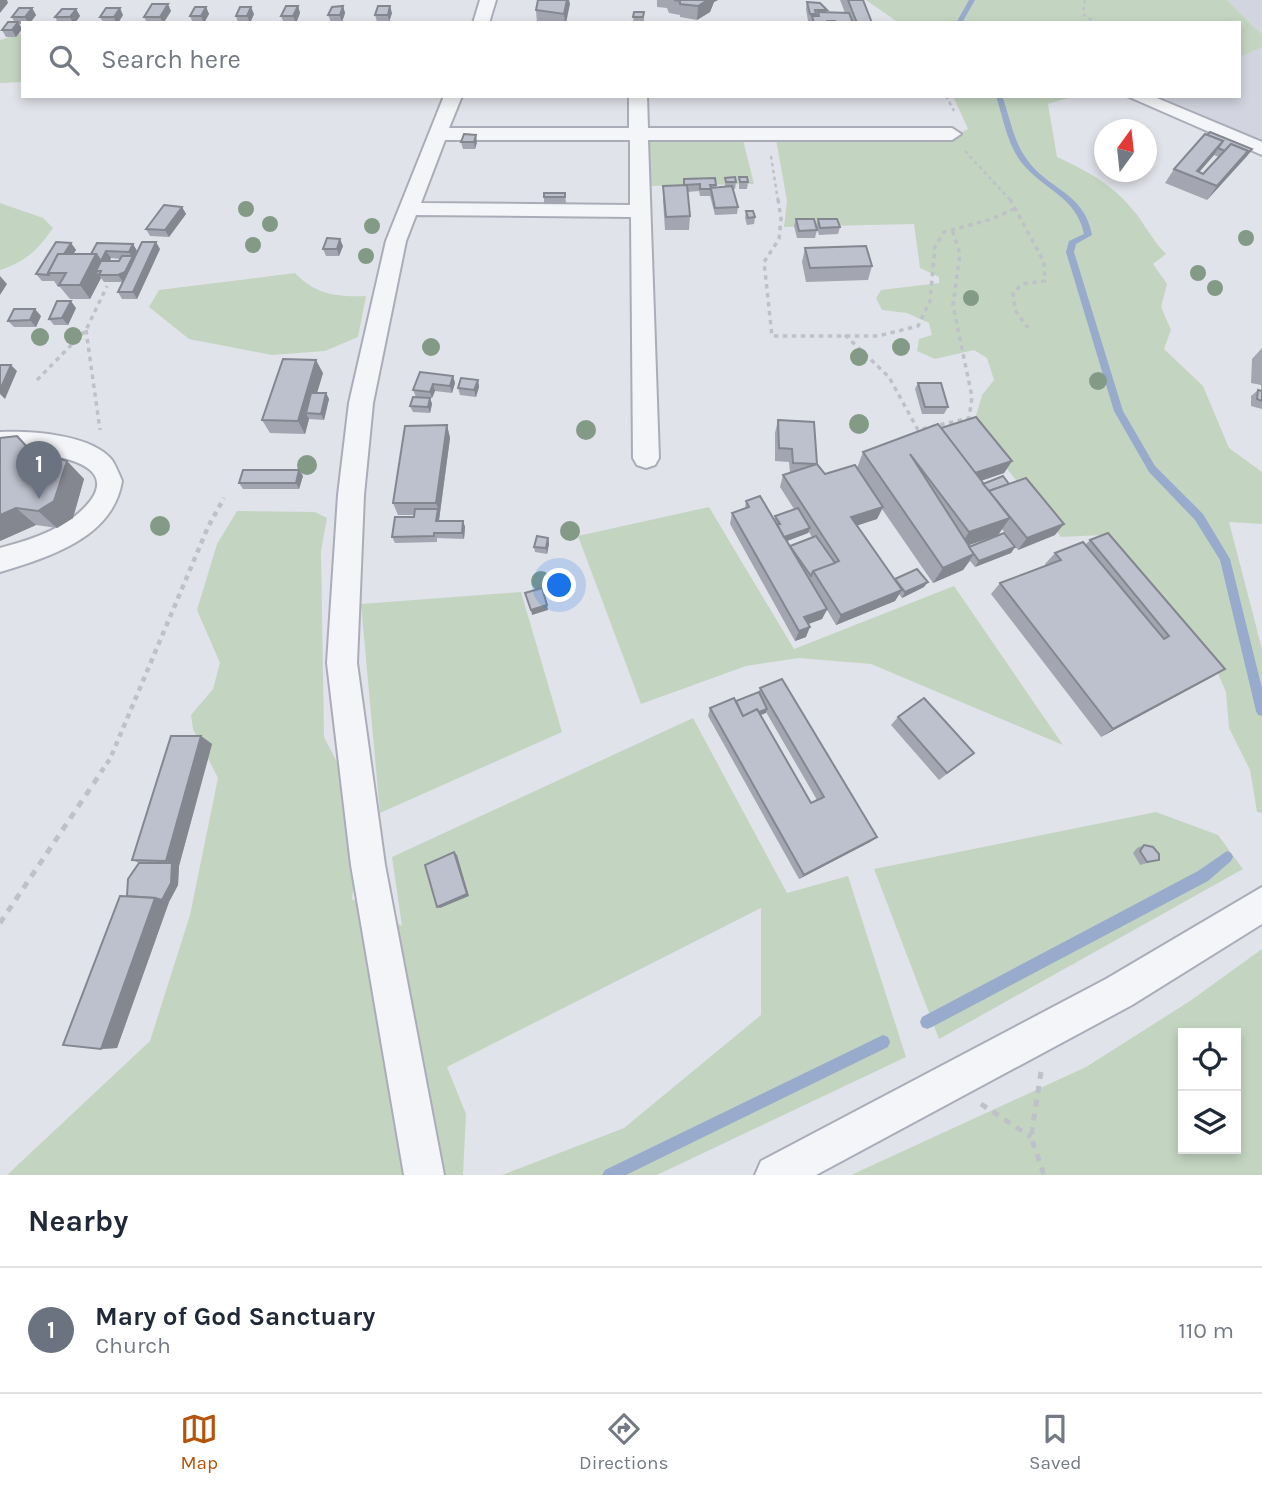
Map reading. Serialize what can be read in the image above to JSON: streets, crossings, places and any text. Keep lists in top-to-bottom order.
{
  "north": "top",
  "page": {
    "search": "Search here",
    "pins": "1",
    "heading": "Nearby",
    "list": [
      {
        "mark": "1",
        "name": "Mary of God Sanctuary",
        "note": "Church",
        "value": "110 m"
      }
    ],
    "nav": ["Map", "Directions", "Saved"]
  }
}
